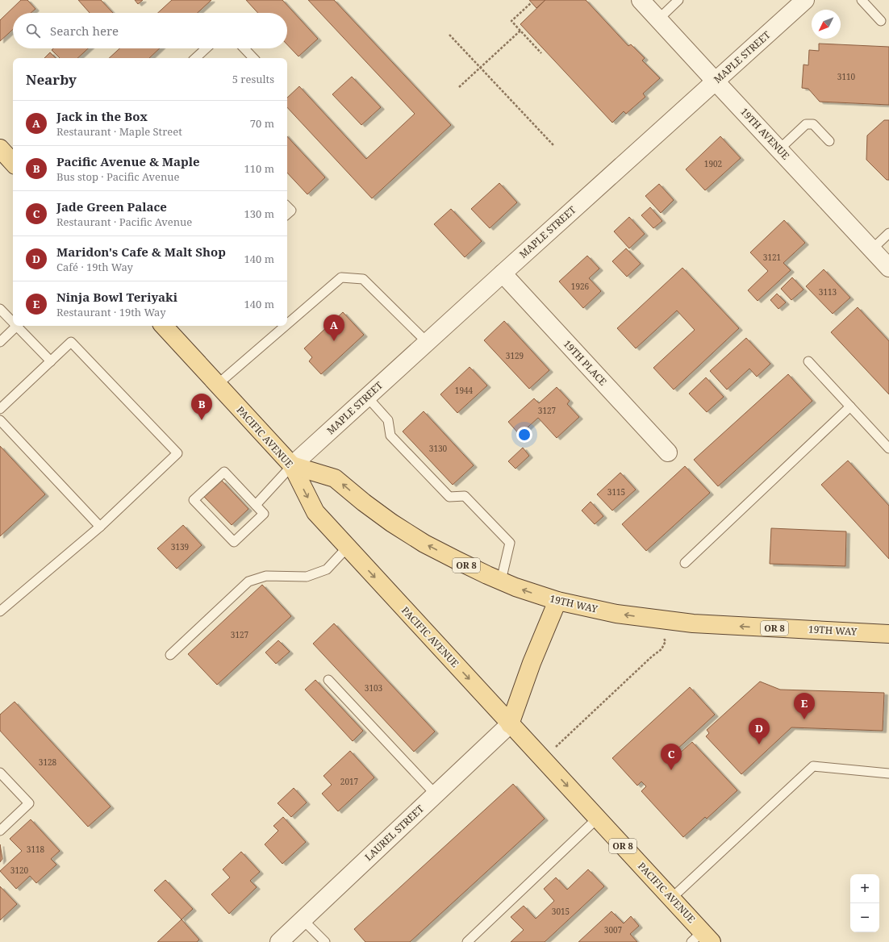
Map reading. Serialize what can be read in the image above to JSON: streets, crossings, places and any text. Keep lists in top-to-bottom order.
{
  "streets": {
    "main road": ["PACIFIC AVENUE", "OR 8", "19TH WAY"],
    "street": [
      "MAPLE STREET",
      "19TH AVENUE",
      "19TH PLACE",
      "LAUREL STREET"
    ]
  },
  "crossings": [
    ["MAPLE STREET", "19TH AVENUE"],
    ["MAPLE STREET", "19TH PLACE"],
    ["MAPLE STREET", "PACIFIC AVENUE"],
    ["MAPLE STREET", "19TH WAY"],
    ["PACIFIC AVENUE", "19TH WAY"],
    ["PACIFIC AVENUE", "LAUREL STREET"]
  ],
  "one_way": ["PACIFIC AVENUE", "19TH WAY"],
  "house_numbers": [
    "3110",
    "1902",
    "3121",
    "1926",
    "3113",
    "3129",
    "1944",
    "3127",
    "3130",
    "3115",
    "3139",
    "3127",
    "3103",
    "3128",
    "2017",
    "3118",
    "3120",
    "3015",
    "3007"
  ],
  "north": "bottom left",
  "page": {
    "search": "Search here",
    "heading": ["Nearby", "5 results"],
    "list": [
      {
        "mark": "A",
        "name": "Jack in the Box",
        "note": "Restaurant · Maple Street",
        "value": "70 m"
      },
      {
        "mark": "B",
        "name": "Pacific Avenue & Maple",
        "note": "Bus stop · Pacific Avenue",
        "value": "110 m"
      },
      {
        "mark": "C",
        "name": "Jade Green Palace",
        "note": "Restaurant · Pacific Avenue",
        "value": "130 m"
      },
      {
        "mark": "D",
        "name": "Maridon's Cafe & Malt Shop",
        "note": "Café · 19th Way",
        "value": "140 m"
      },
      {
        "mark": "E",
        "name": "Ninja Bowl Teriyaki",
        "note": "Restaurant · 19th Way",
        "value": "140 m"
      }
    ],
    "pins": [
      "A",
      "B",
      "E",
      "D",
      "C"
    ],
    "map_buttons": ["+", "−"]
  }
}
